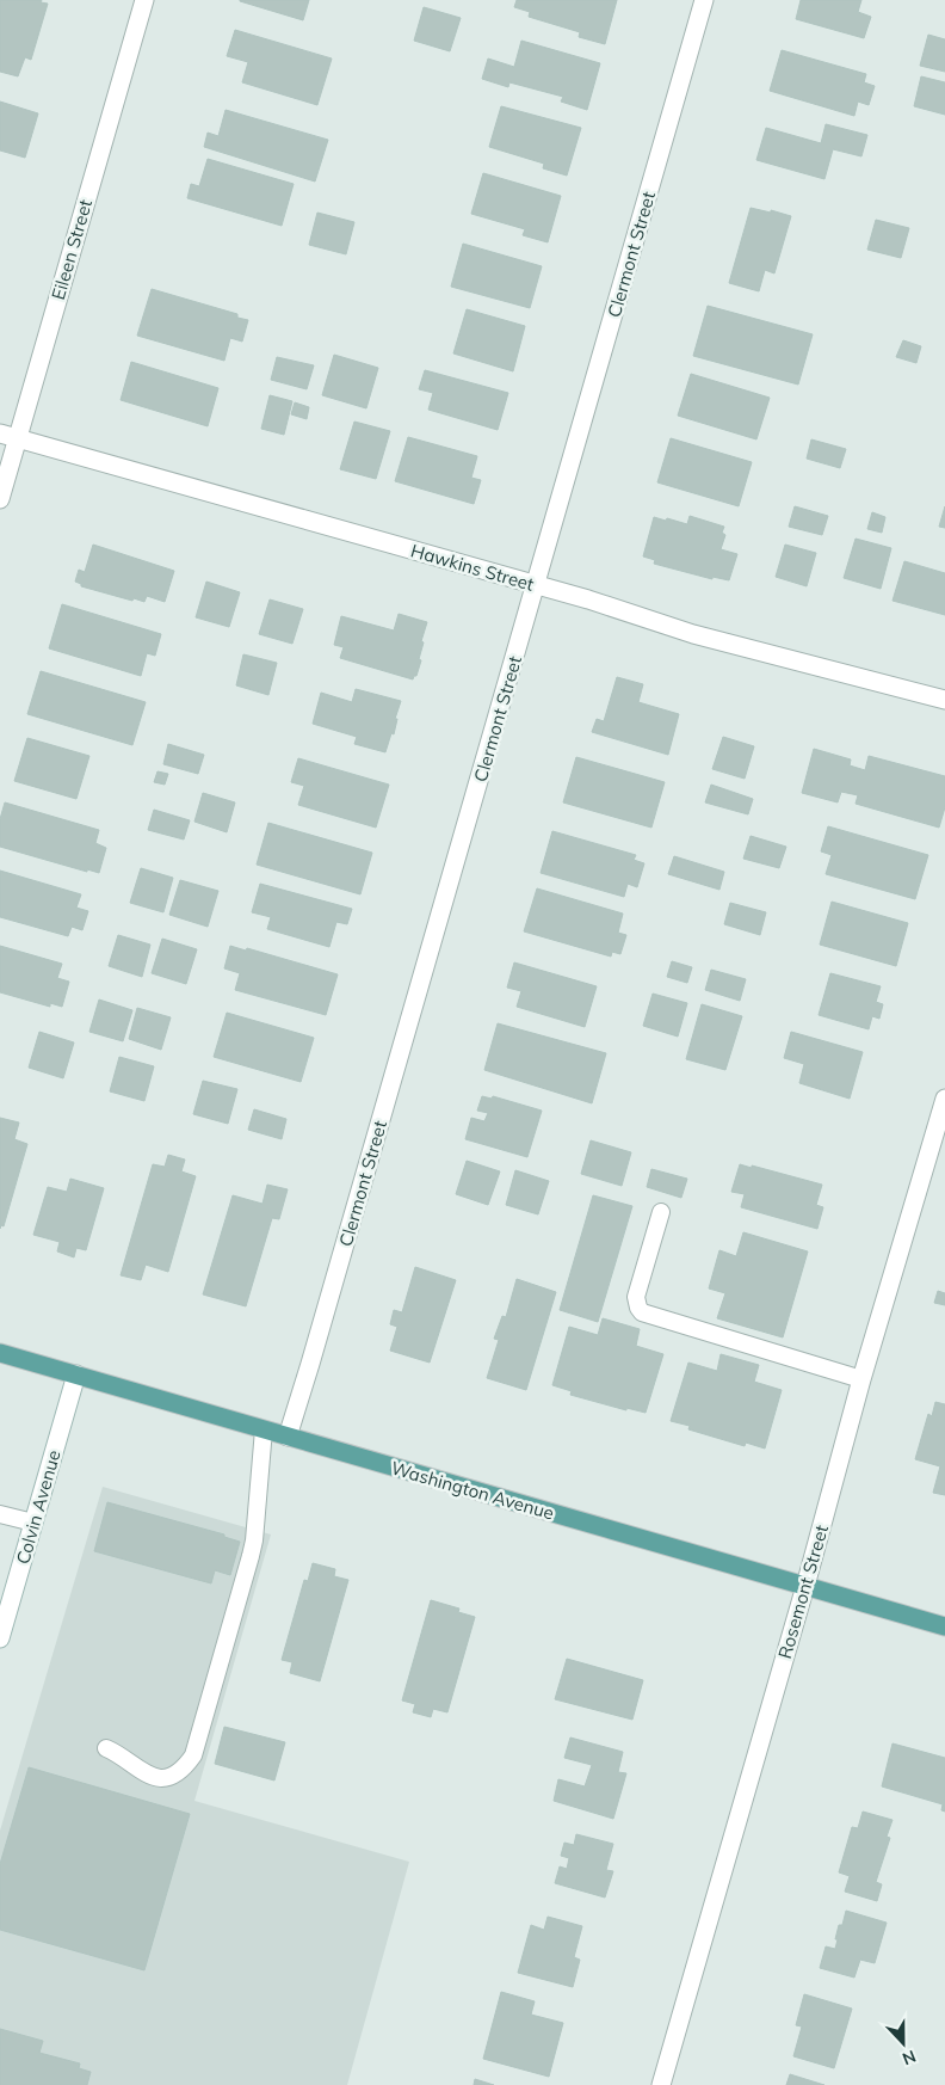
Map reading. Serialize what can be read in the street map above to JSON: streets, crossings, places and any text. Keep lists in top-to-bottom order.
{
  "streets": {
    "main road": ["Washington Avenue"],
    "street": [
      "Eileen Street",
      "Clermont Street",
      "Hawkins Street",
      "Colvin Avenue",
      "Rosemont Street"
    ]
  },
  "crossings": [
    ["Eileen Street", "Hawkins Street"],
    ["Clermont Street", "Hawkins Street"],
    ["Clermont Street", "Washington Avenue"],
    ["Washington Avenue", "Colvin Avenue"],
    ["Washington Avenue", "Rosemont Street"]
  ],
  "north": "bottom"
}
